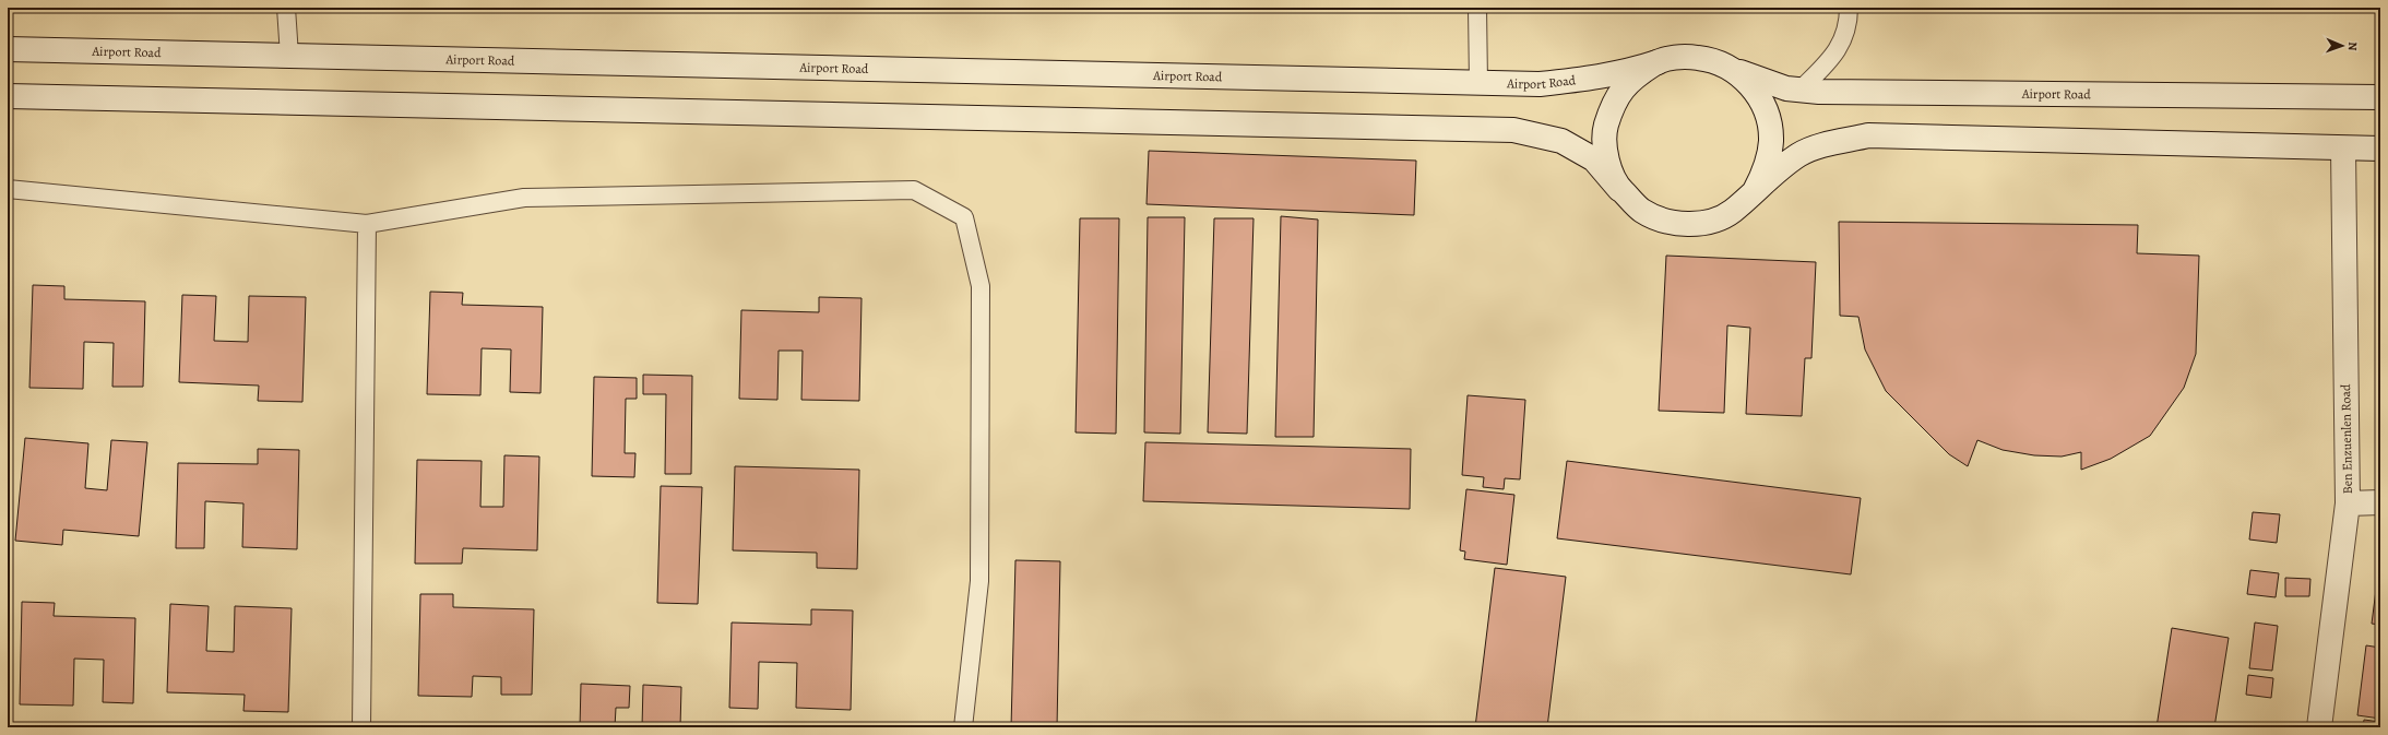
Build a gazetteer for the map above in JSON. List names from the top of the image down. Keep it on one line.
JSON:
{"streets":{"main road":["Airport Road","Ben Enzuenlen Road"]},"north":"right"}
